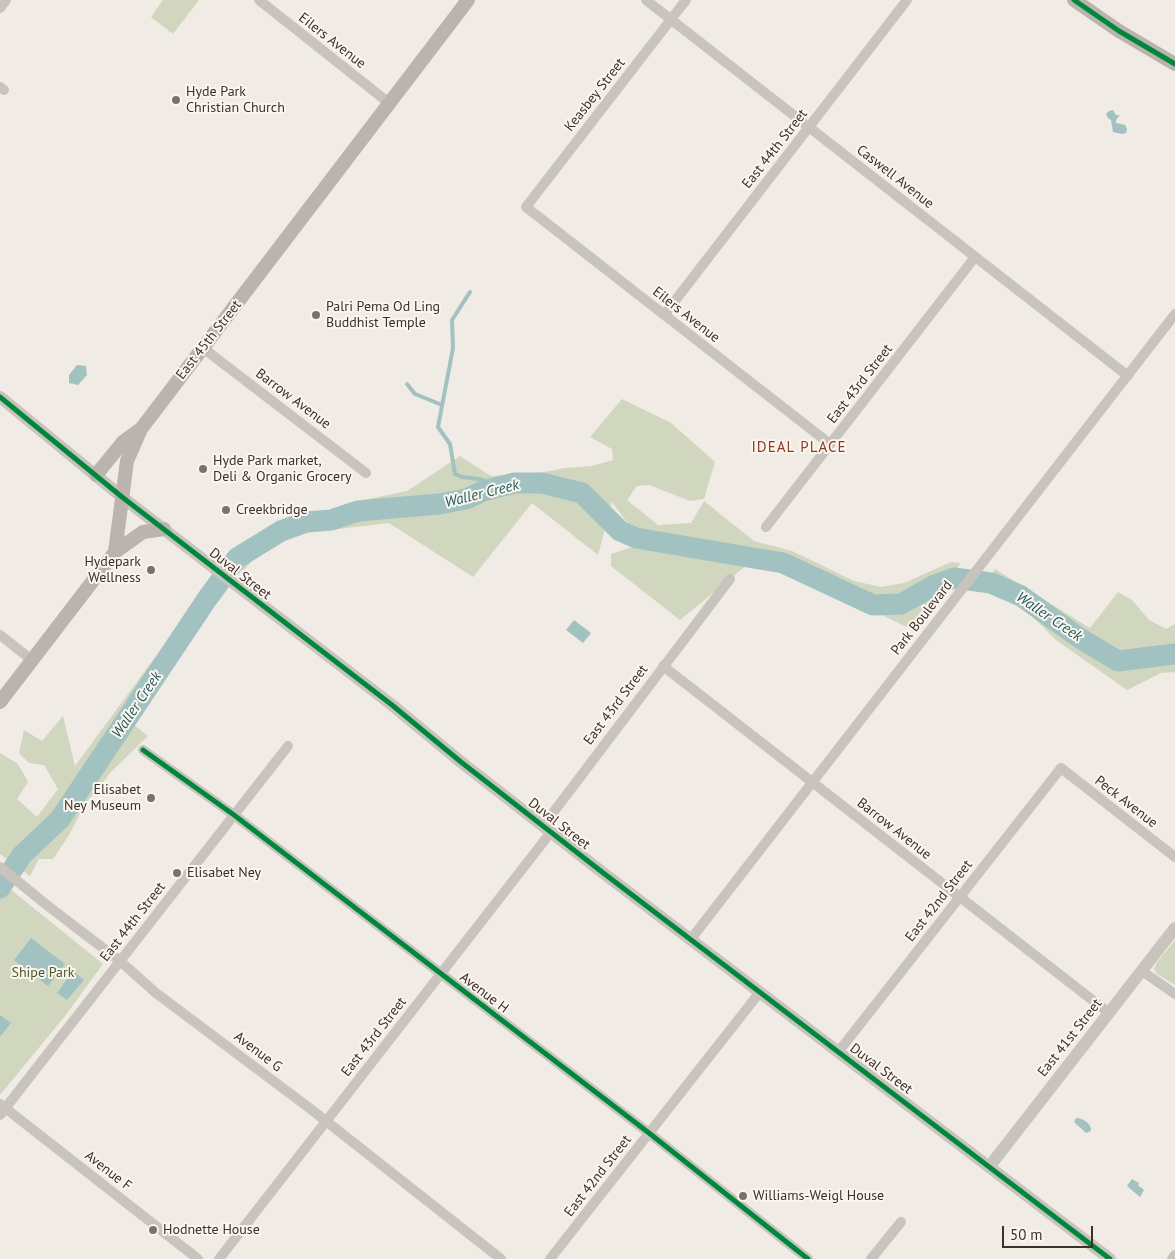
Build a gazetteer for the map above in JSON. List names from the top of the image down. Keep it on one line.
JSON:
{"streets":{"main road":["East 45th Street"],"street":["Eilers Avenue","Keasbey Street","East 44th Street","Caswell Avenue","East 43rd Street","Barrow Avenue","Duval Street","Park Boulevard","Peck Avenue","East 42nd Street","Avenue H","East 41st Street","Avenue G","Avenue F"]},"crossings":[["Eilers Avenue","Keasbey Street"],["Eilers Avenue","East 44th Street"],["Eilers Avenue","East 45th Street"],["Eilers Avenue","East 43rd Street"],["Keasbey Street","Caswell Avenue"],["East 44th Street","Caswell Avenue"],["East 44th Street","Avenue H"],["East 44th Street","Avenue G"],["East 44th Street","Avenue F"],["Caswell Avenue","East 43rd Street"],["Caswell Avenue","Park Boulevard"],["East 45th Street","Barrow Avenue"],["East 45th Street","Duval Street"],["East 43rd Street","Barrow Avenue"],["East 43rd Street","Duval Street"],["East 43rd Street","Avenue H"],["East 43rd Street","Avenue G"],["Barrow Avenue","Park Boulevard"],["Barrow Avenue","East 42nd Street"],["Barrow Avenue","East 41st Street"],["Duval Street","Park Boulevard"],["Duval Street","East 42nd Street"],["Duval Street","East 41st Street"],["Peck Avenue","East 42nd Street"],["East 42nd Street","Avenue H"]],"districts":["IDEAL PLACE"],"water":["Waller Creek"],"parks":["Shipe Park"],"places":["Hyde Park Christian Church","Palri Pema Od Ling Buddhist Temple","Hyde Park market, Deli & Organic Grocery","Creekbridge","Hydepark Wellness","Elisabet Ney Museum","Elisabet Ney","Williams-Weigl House","Hodnette House"],"scale_bar":"50 m"}
